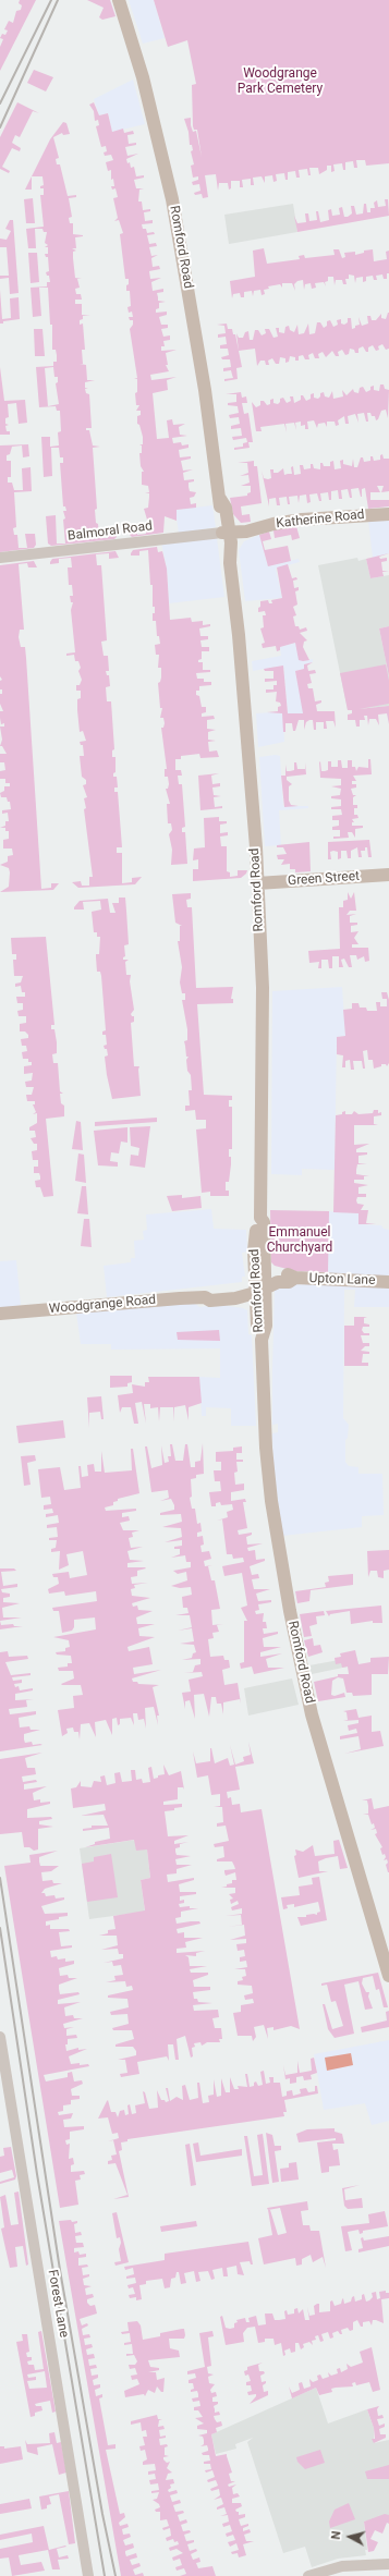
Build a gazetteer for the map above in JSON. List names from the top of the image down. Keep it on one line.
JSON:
{"streets":{"main road":["Romford Road","Katherine Road","Green Street","Upton Lane","Woodgrange Road"],"street":["Balmoral Road","Forest Lane"]},"crossings":[["Romford Road","Katherine Road"],["Romford Road","Balmoral Road"],["Romford Road","Green Street"],["Romford Road","Upton Lane"],["Romford Road","Woodgrange Road"],["Katherine Road","Balmoral Road"],["Upton Lane","Woodgrange Road"]],"parks":["Woodgrange Park Cemetery","Emmanuel Churchyard"],"north":"left"}
